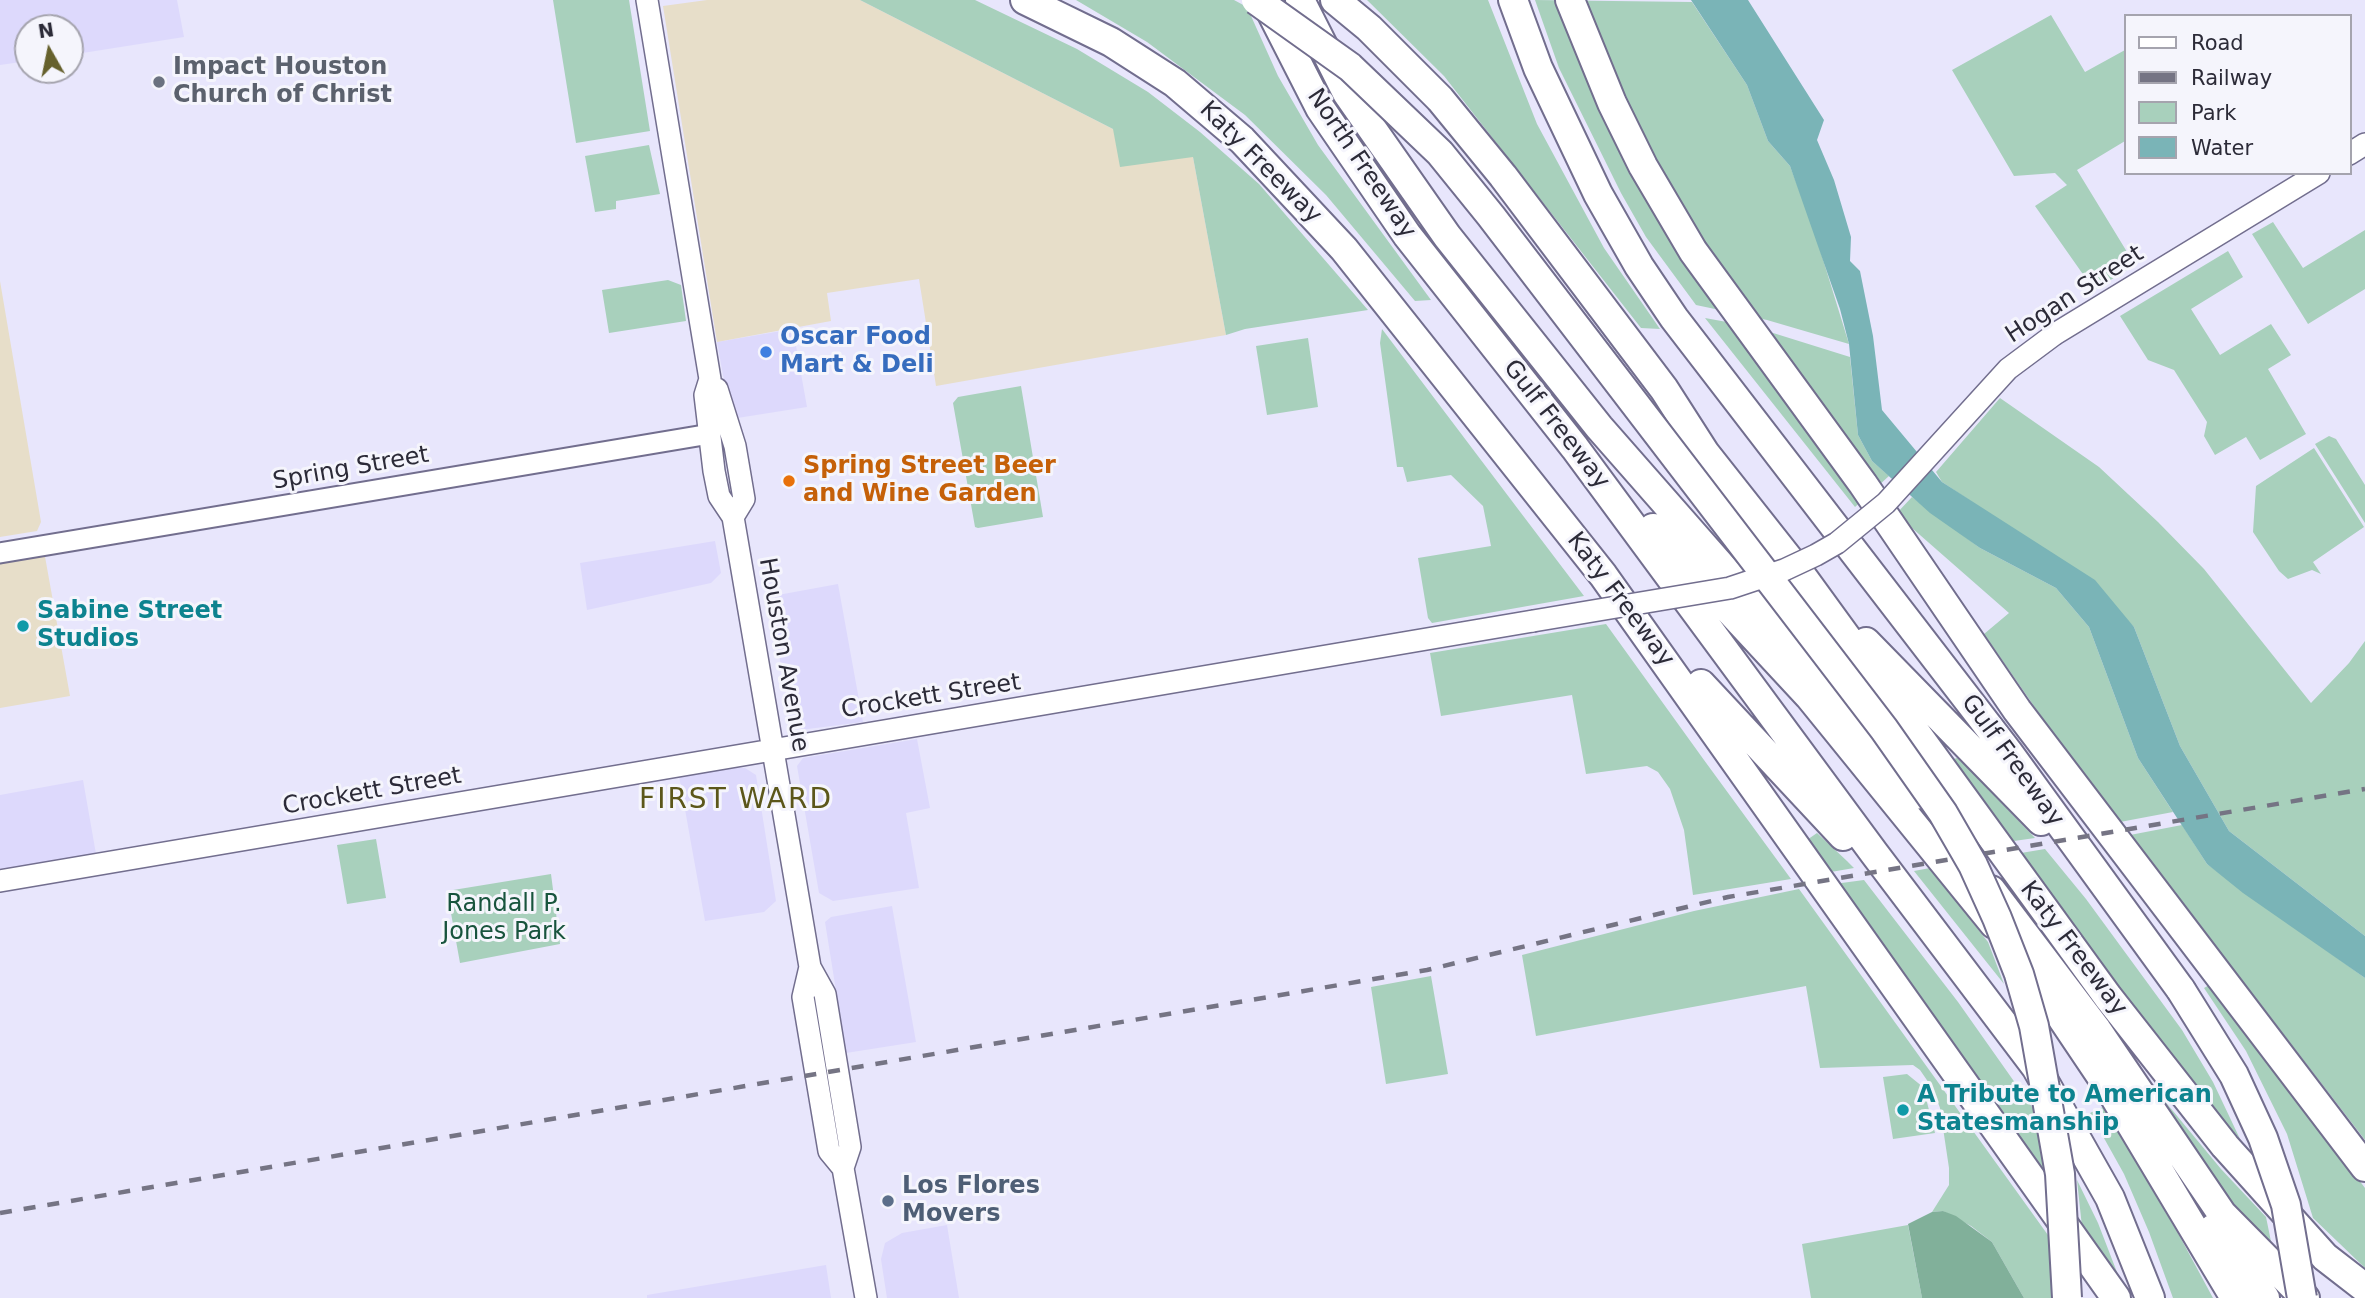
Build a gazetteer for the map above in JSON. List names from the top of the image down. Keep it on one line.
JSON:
{"streets":{"highway":["Katy Freeway","North Freeway","Gulf Freeway"],"main road":["Hogan Street","Houston Avenue","Crockett Street"],"street":["Spring Street"]},"crossings":[["North Freeway","Gulf Freeway"],["Hogan Street","Crockett Street"],["Spring Street","Houston Avenue"],["Houston Avenue","Crockett Street"]],"districts":["FIRST WARD"],"parks":["Randall P. Jones Park"],"places":["Impact Houston Church of Christ","Oscar Food Mart & Deli","Spring Street Beer and Wine Garden","Sabine Street Studios","A Tribute to American Statesmanship","Los Flores Movers"],"legend":["Road","Railway","Park","Water"],"north":"top"}
